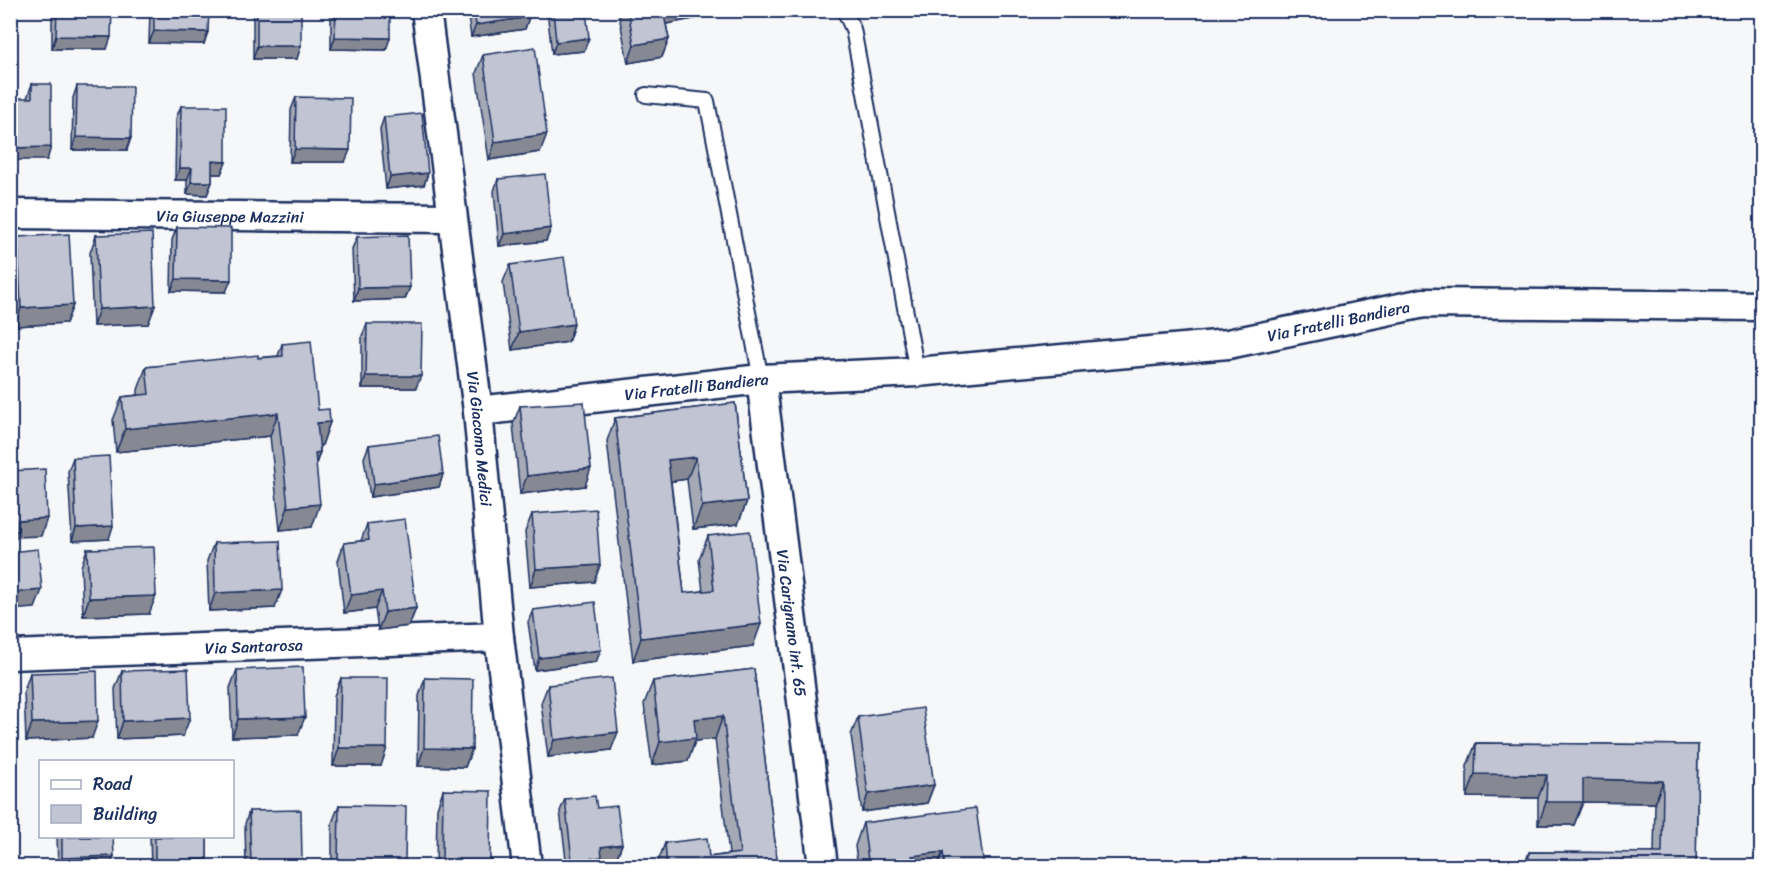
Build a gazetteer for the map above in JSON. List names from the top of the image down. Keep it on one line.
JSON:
{"streets":{"street":["Via Giuseppe Mazzini","Via Fratelli Bandiera","Via Giacomo Medici","Via Carignano int. 65","Via Santarosa"]},"crossings":[["Via Giuseppe Mazzini","Via Giacomo Medici"],["Via Fratelli Bandiera","Via Giacomo Medici"],["Via Fratelli Bandiera","Via Carignano int. 65"],["Via Giacomo Medici","Via Santarosa"]],"legend":["Road","Building"]}
